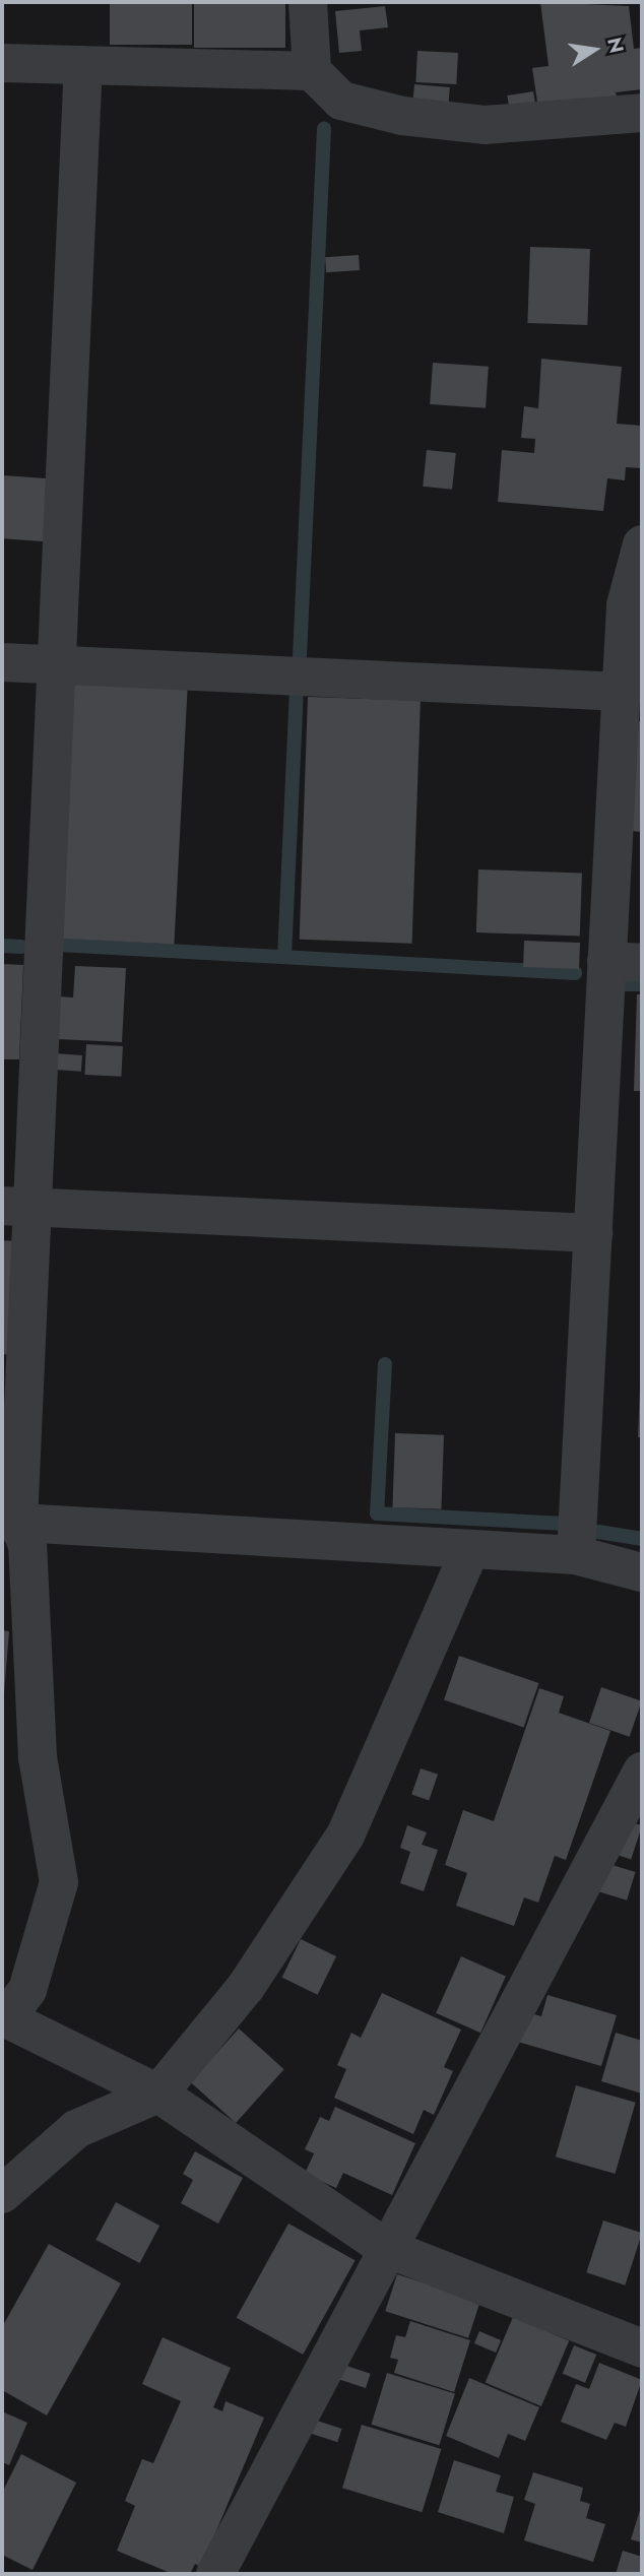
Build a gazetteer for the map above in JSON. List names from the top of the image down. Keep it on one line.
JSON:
{"north":"right"}
